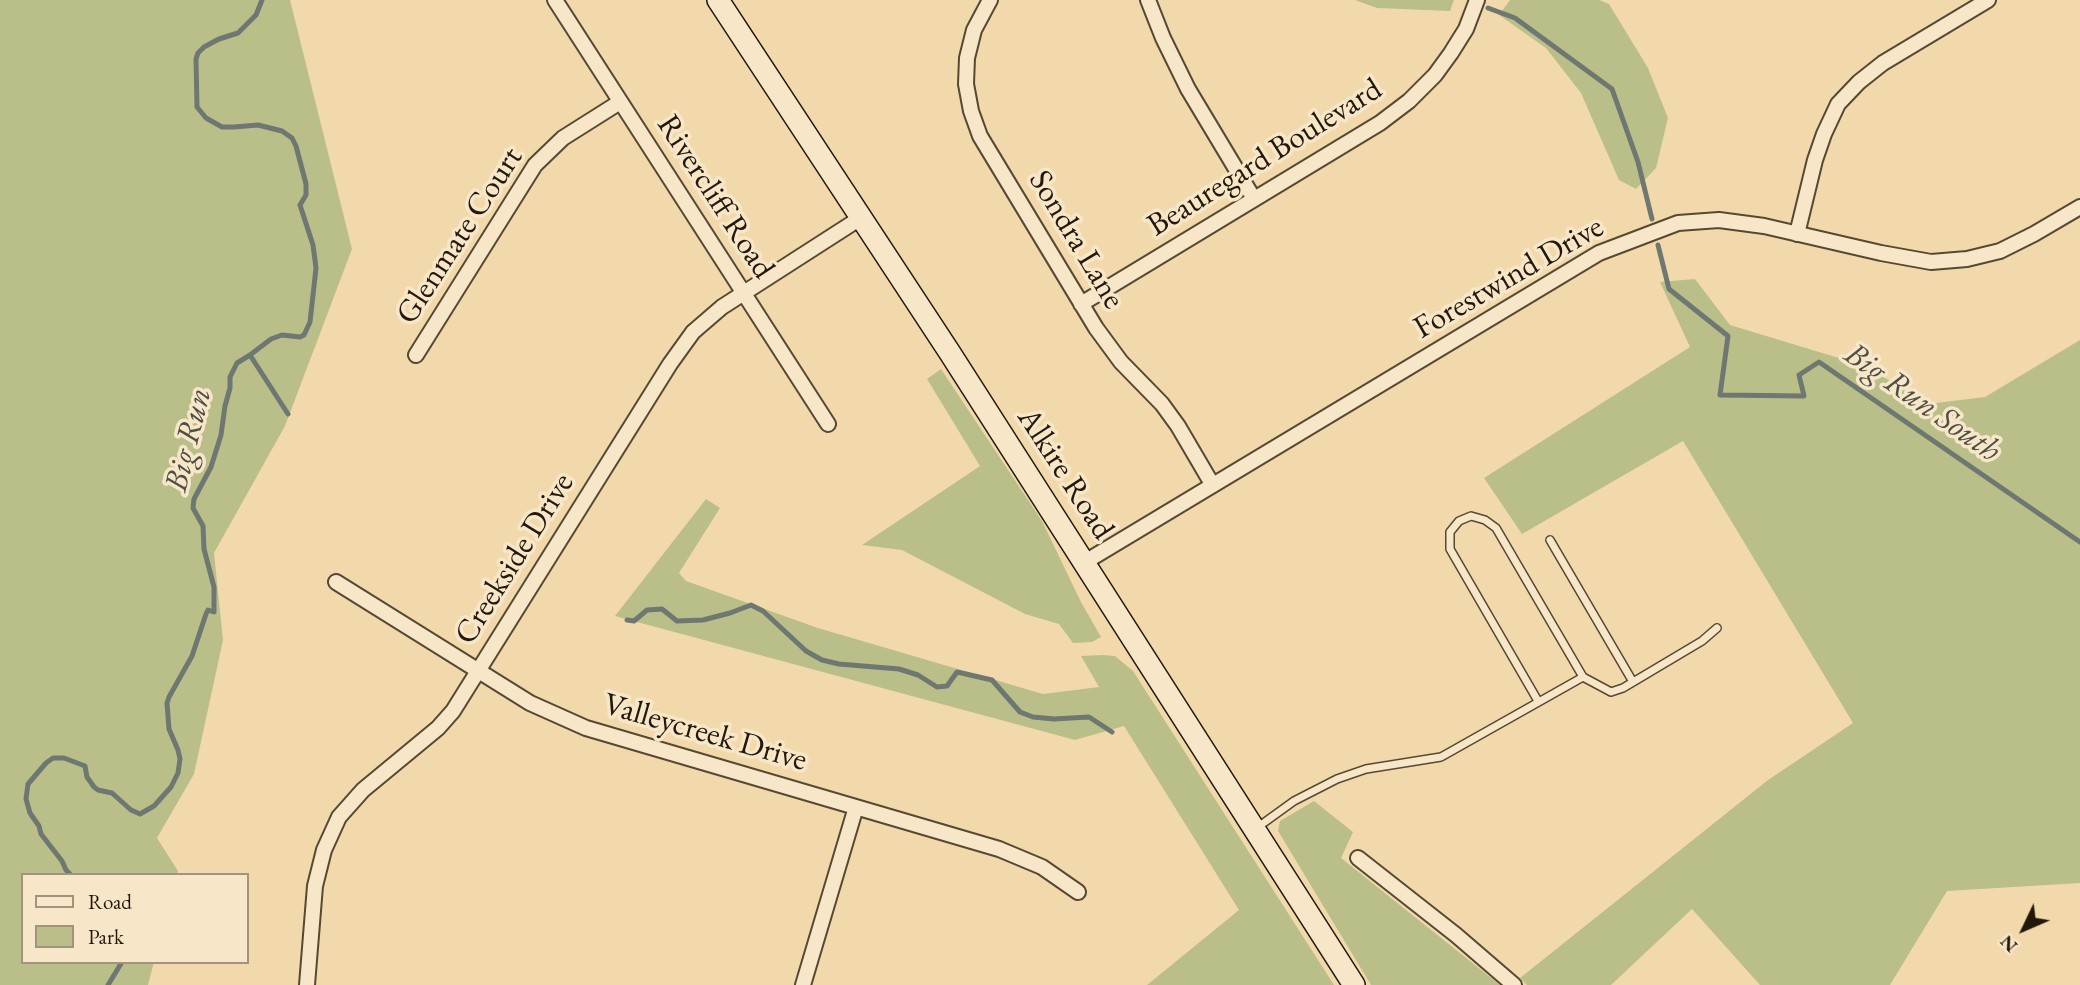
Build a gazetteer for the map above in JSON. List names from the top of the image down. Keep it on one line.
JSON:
{"streets":{"main road":["Alkire Road"],"street":["Beauregard Boulevard","Rivercliff Road","Glenmate Court","Sondra Lane","Forestwind Drive","Creekside Drive","Valleycreek Drive"]},"crossings":[["Beauregard Boulevard","Sondra Lane"],["Rivercliff Road","Glenmate Court"],["Rivercliff Road","Creekside Drive"],["Sondra Lane","Forestwind Drive"],["Forestwind Drive","Alkire Road"],["Alkire Road","Creekside Drive"],["Creekside Drive","Valleycreek Drive"]],"water":["Big Run South","Big Run"],"legend":["Road","Park"],"north":"bottom left"}
